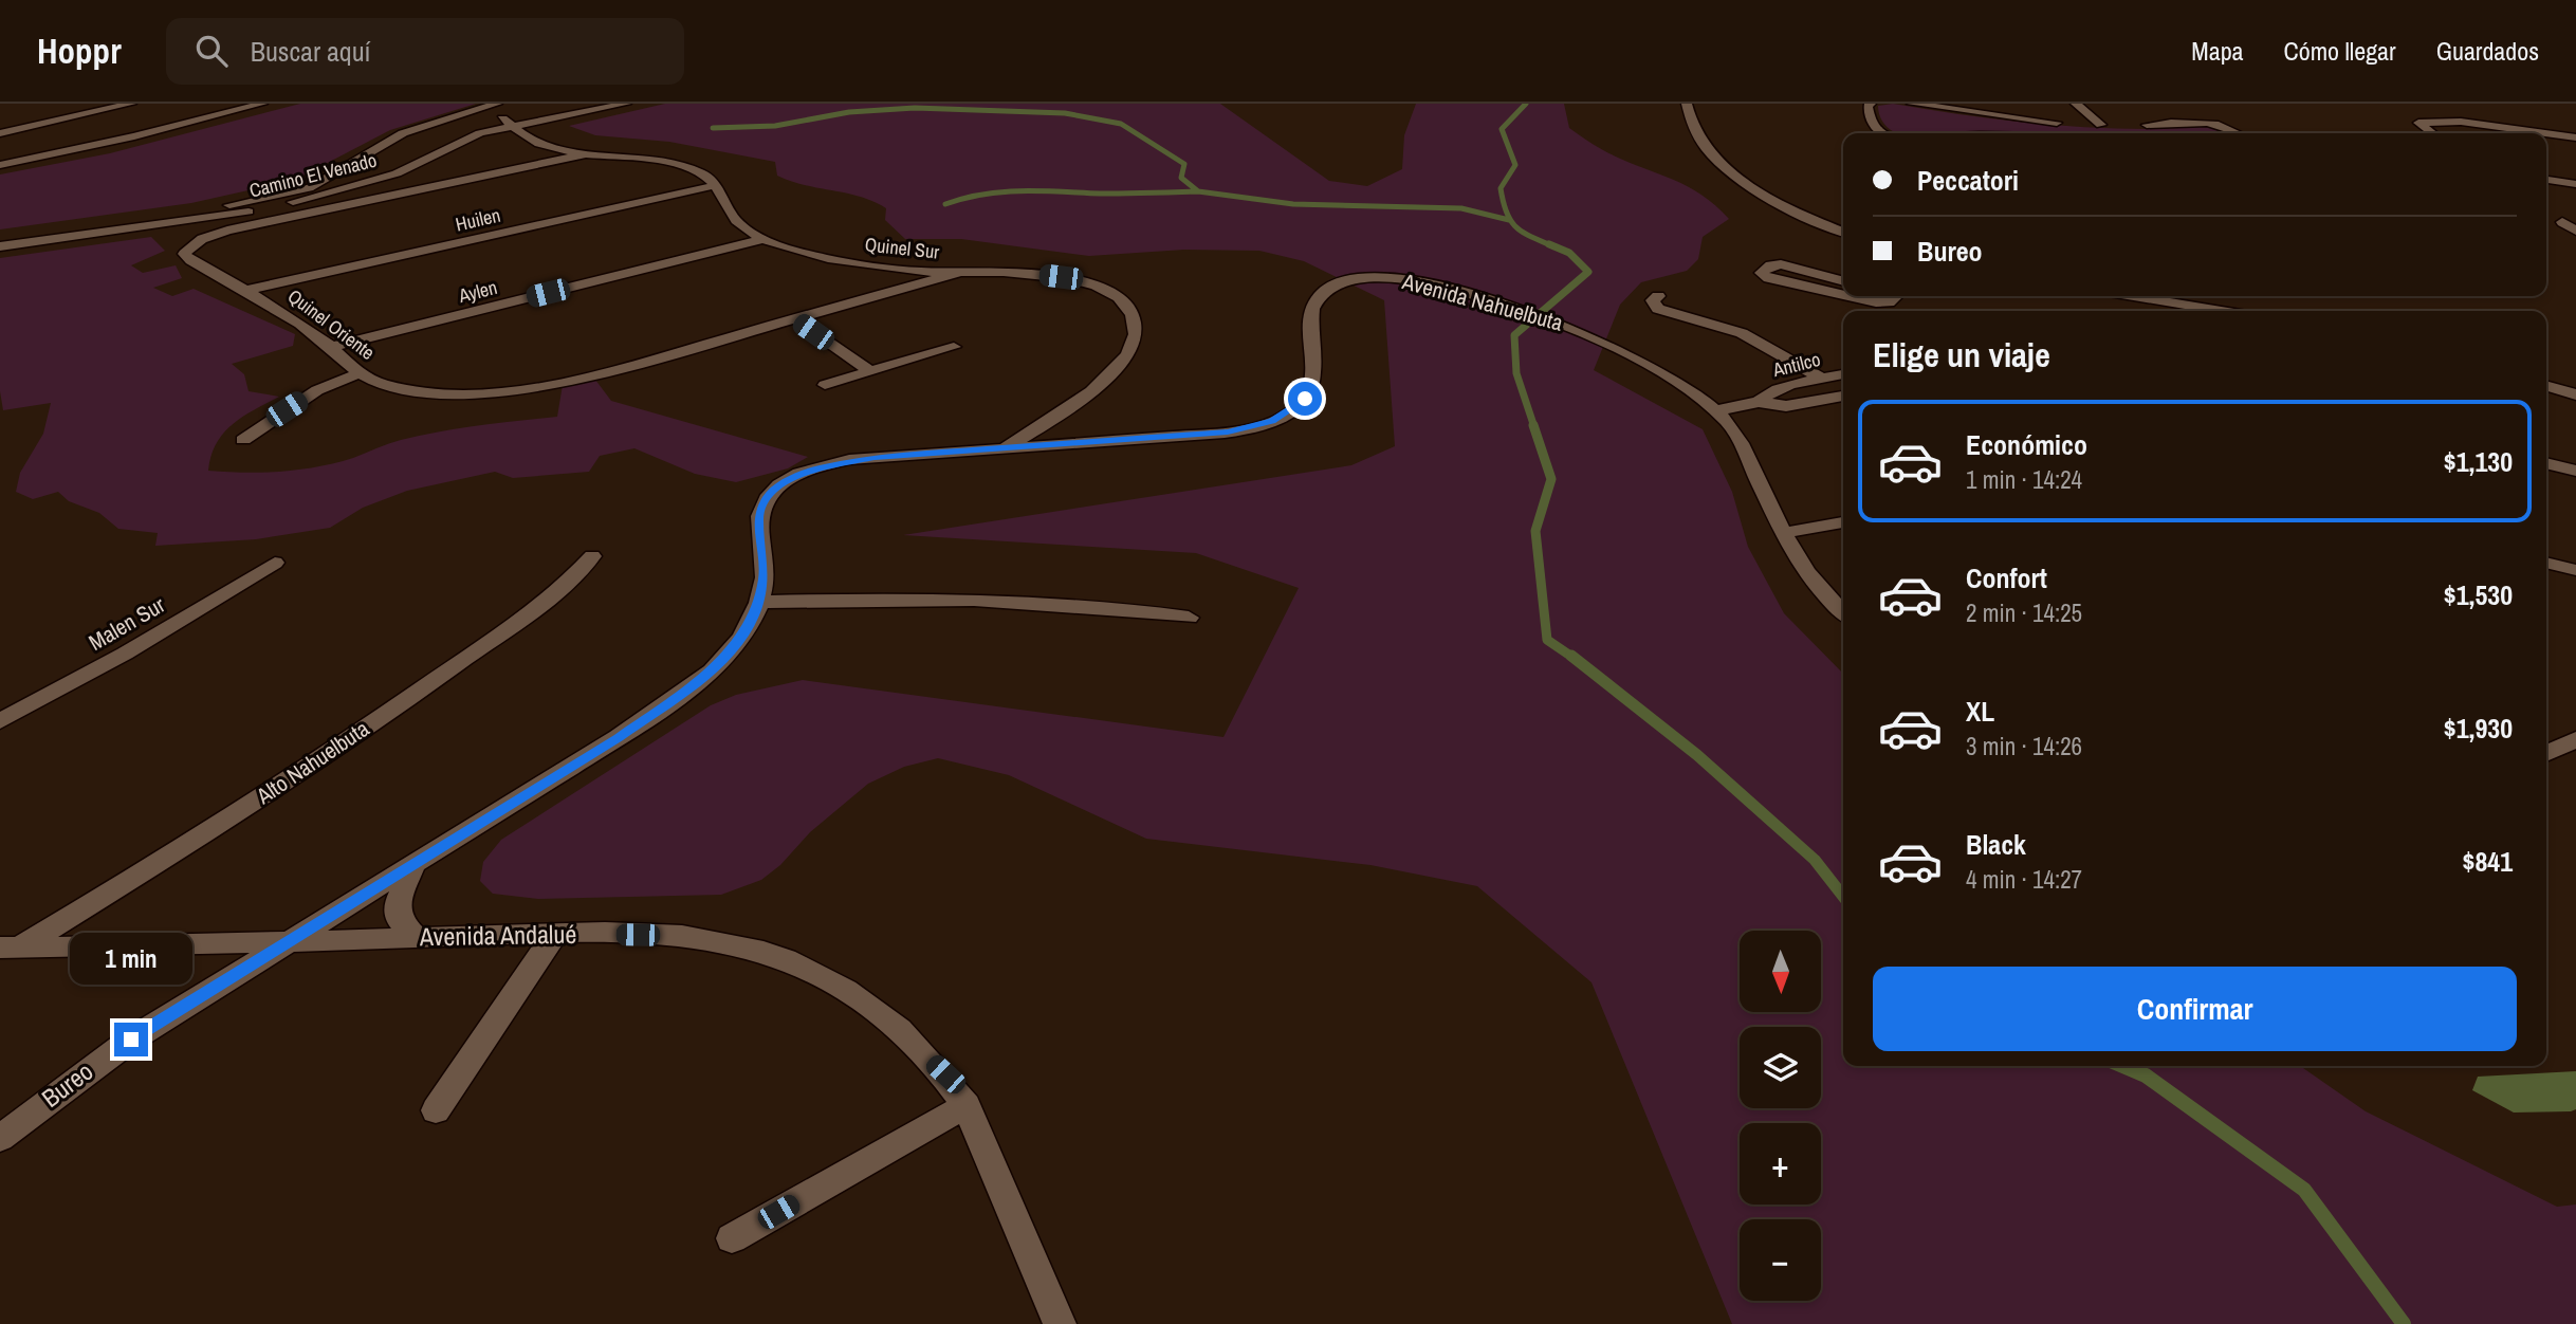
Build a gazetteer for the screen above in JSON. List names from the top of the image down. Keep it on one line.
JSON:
{"streets":{"street":["Camino El Venado","Huilen","Quinel Sur","Aylen","Avenida Nahuelbuta","Quinel Oriente","Antilco","Malen Sur","Alto Nahuelbuta","Avenida Andalué","Bureo"]},"crossings":[["Huilen","Quinel Sur"],["Huilen","Quinel Oriente"],["Quinel Sur","Aylen"],["Quinel Sur","Avenida Nahuelbuta"],["Quinel Sur","Quinel Oriente"],["Aylen","Quinel Oriente"],["Avenida Nahuelbuta","Antilco"],["Avenida Nahuelbuta","Avenida Andalué"],["Avenida Nahuelbuta","Bureo"],["Alto Nahuelbuta","Avenida Andalué"],["Avenida Andalué","Bureo"]],"north":"bottom","page":{"header":"Hoppr","search":"Buscar aquí","nav":["Mapa","Cómo llegar","Guardados"],"banner":["Peccatori","Bureo"],"heading":"Elige un viaje","list":[{"name":"Económico","note":"1 min · 14:24","value":"$1,130"},{"name":"Confort","note":"2 min · 14:25","value":"$1,530"},{"name":"XL","note":"3 min · 14:26","value":"$1,930"},{"name":"Black","note":"4 min · 14:27","value":"$841"}],"map_buttons":["+","−"],"bubble":"1 min","buttons":"Confirmar"}}
